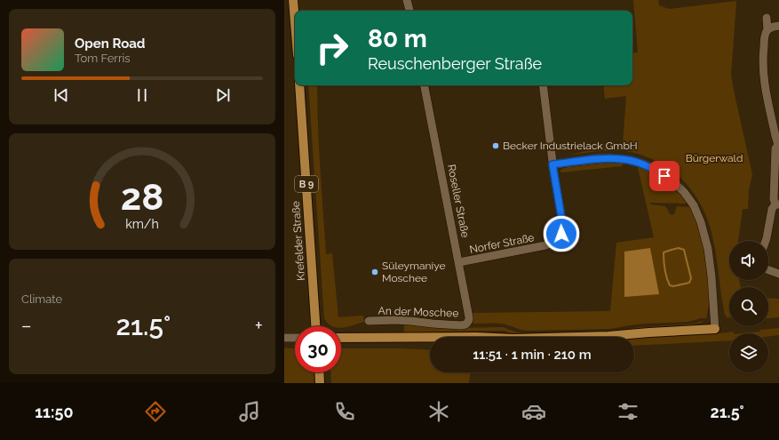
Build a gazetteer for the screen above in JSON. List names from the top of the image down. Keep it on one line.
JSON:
{"streets":{"main road":["B 9","Krefelder Straße"],"street":["Roseller Straße","Norfer Straße","An der Moschee"]},"crossings":[["Roseller Straße","Norfer Straße"],["Roseller Straße","An der Moschee"]],"parks":["Bürgerwald"],"places":["Becker Industrielack GmbH","Süleymaniye Moschee"],"page":{"turn":["80 m","Reuschenberger Straße"],"song":["Open Road","Tom Ferris"],"tile":"Climate","heat":["−","21.5°","+"],"limit":"30","trip":"11:51 · 1 min · 210 m","tabs":["11:50","21.5°"],"gauge":["28","km/h"]}}
